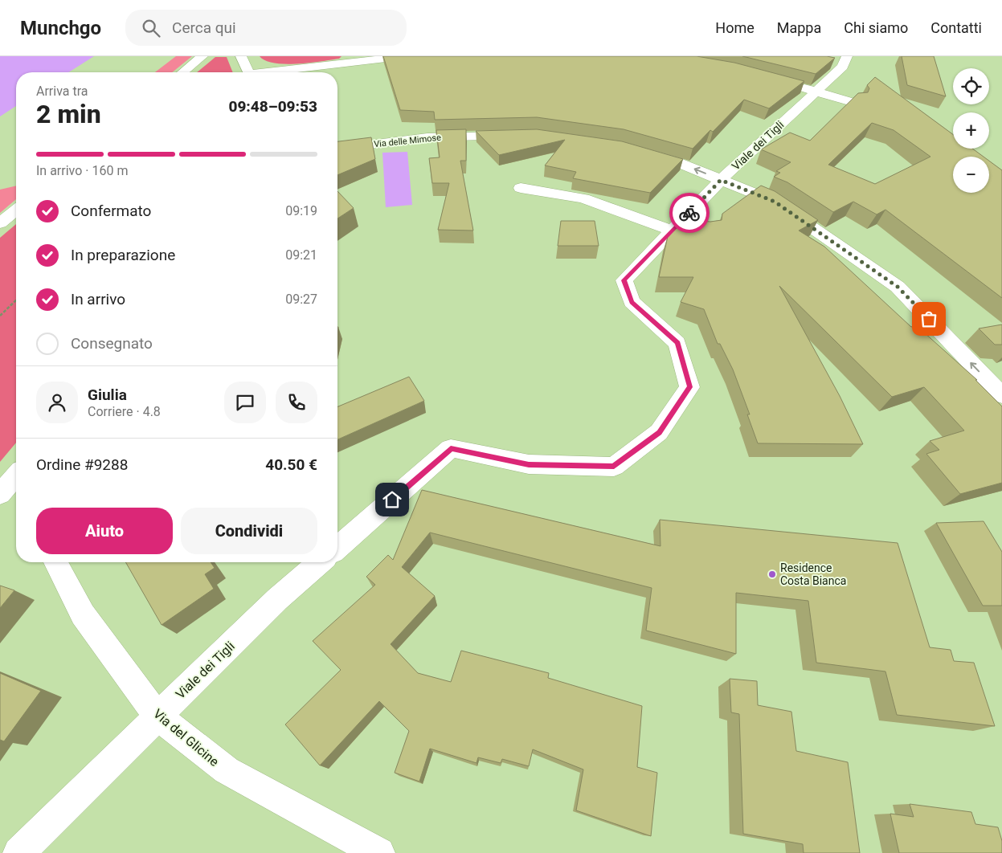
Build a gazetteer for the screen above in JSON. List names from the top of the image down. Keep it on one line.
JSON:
{"streets":{"street":["Via delle Mimose","Viale dei Tigli","Via del Glicine"]},"crossings":[["Viale dei Tigli","Via del Glicine"]],"places":["Residence Costa Bianca"],"page":{"header":"Munchgo","search":"Cerca qui","nav":["Home","Mappa","Chi siamo","Contatti"],"map_buttons":["+","−"],"heading":["2 min","Arriva tra","09:48–09:53"],"panel":["Giulia","Corriere · 4.8","Ordine #9288","40.50 €"],"bar":"In arrivo · 160 m","list":[["Confermato","09:19"],["In preparazione","09:21"],["In arrivo","09:27"],"Consegnato"],"buttons":["Aiuto","Condividi"]}}
